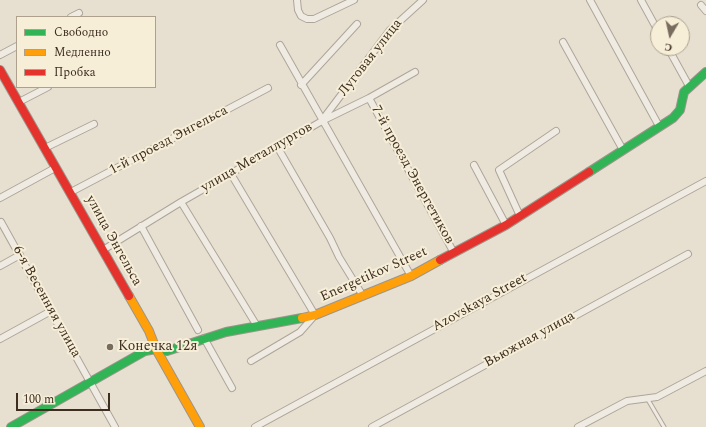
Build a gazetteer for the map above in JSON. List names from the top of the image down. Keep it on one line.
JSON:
{"streets":{"street":["Луговая улица","1-й проезд Энгельса","улица Металлургов","7-й проезд Энергетиков","улица Энгельса","Energetikov Street","6-я Весенняя улица","Azovskaya Street","Вьюжная улица"]},"crossings":[["Луговая улица","улица Металлургов"],["1-й проезд Энгельса","улица Энгельса"],["улица Металлургов","7-й проезд Энергетиков"],["улица Металлургов","улица Энгельса"],["7-й проезд Энергетиков","Energetikov Street"],["улица Энгельса","Energetikov Street"],["Energetikov Street","6-я Весенняя улица"]],"places":["Конечка 12я"],"legend":["Свободно","Медленно","Пробка"],"scale_bar":"100 m","north":"bottom"}
